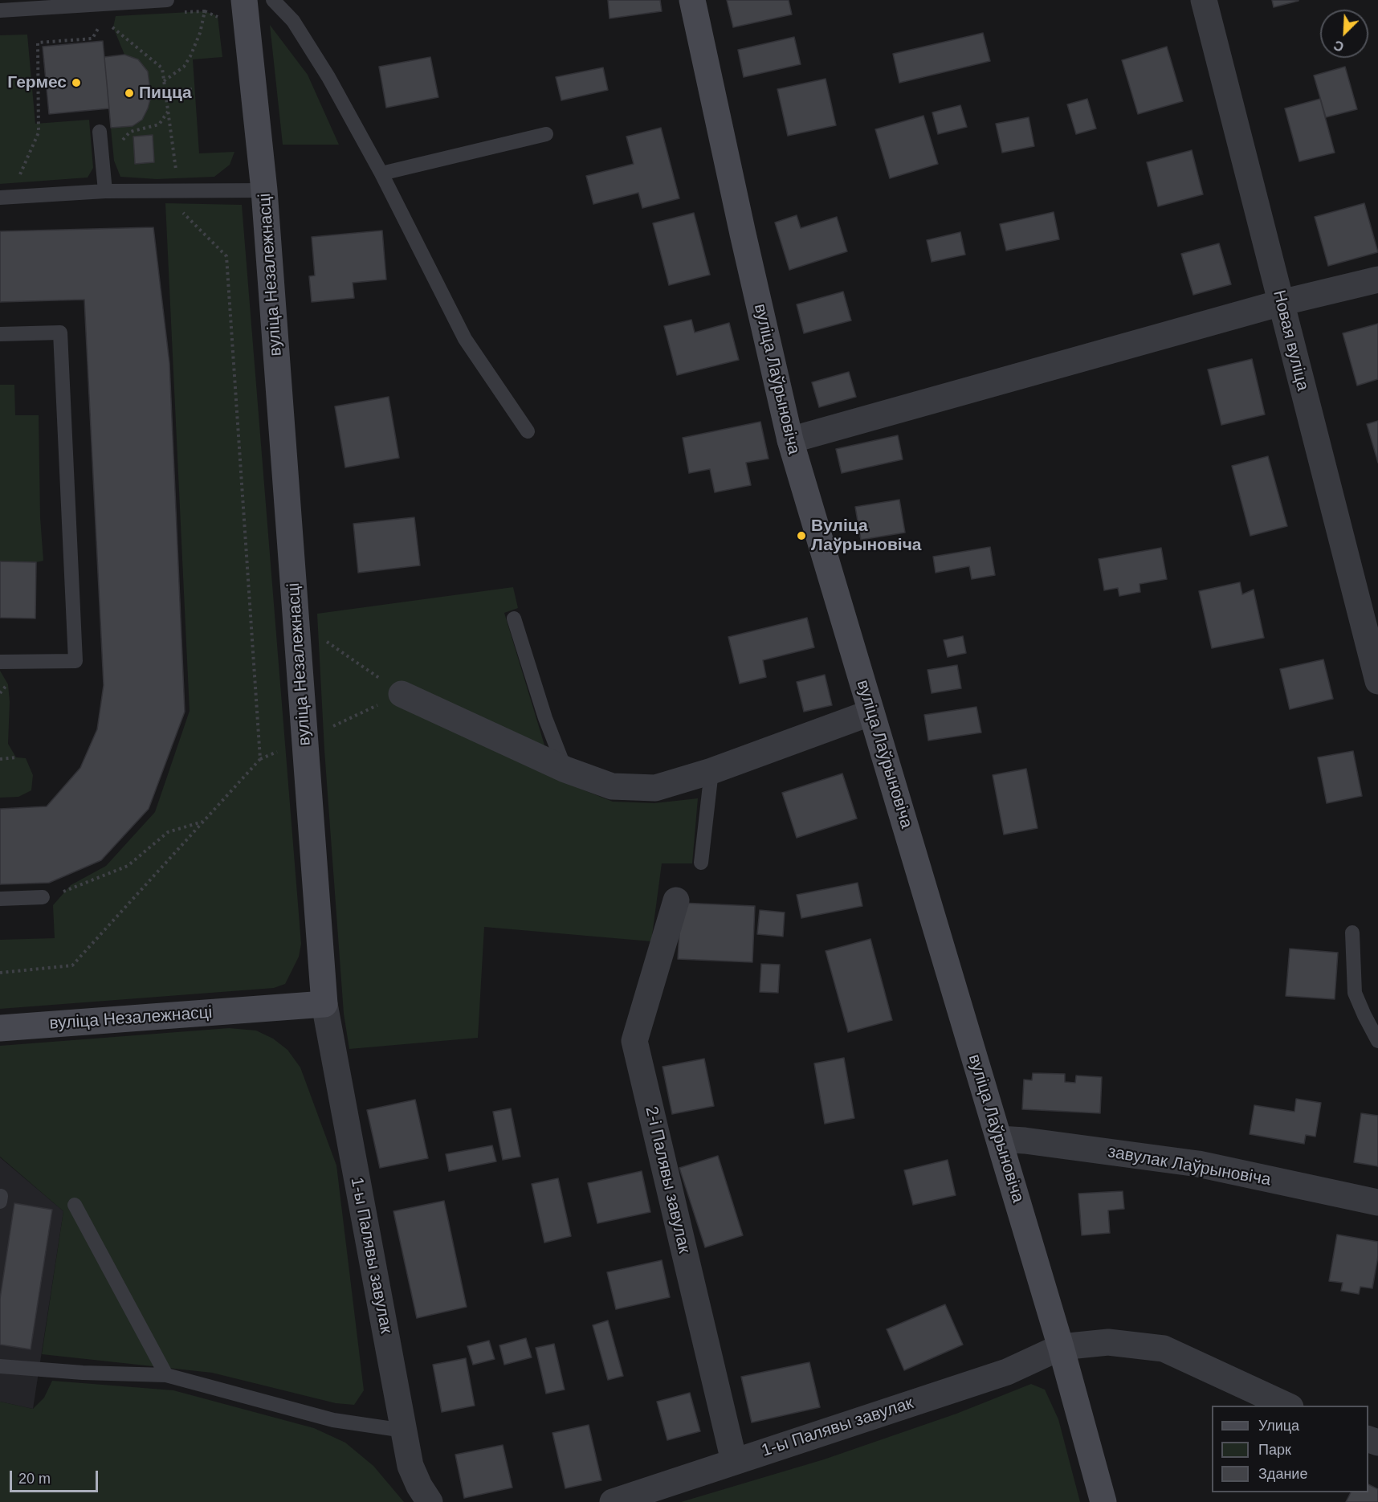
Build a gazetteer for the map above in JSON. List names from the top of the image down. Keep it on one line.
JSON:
{"streets":{"main road":["вуліца Незалежнасці","вуліца Лаўрыновіча"],"street":["Новая вуліца","завулак Лаўрыновіча","2-і Палявы завулак","1-ы Палявы завулак"]},"crossings":[["вуліца Незалежнасці","1-ы Палявы завулак"],["вуліца Лаўрыновіча","завулак Лаўрыновіча"],["вуліца Лаўрыновіча","1-ы Палявы завулак"],["2-і Палявы завулак","1-ы Палявы завулак"]],"places":["Гермес","Пицца","Вуліца Лаўрыновіча"],"legend":["Улица","Парк","Здание"],"scale_bar":"20 m","north":"bottom left"}
